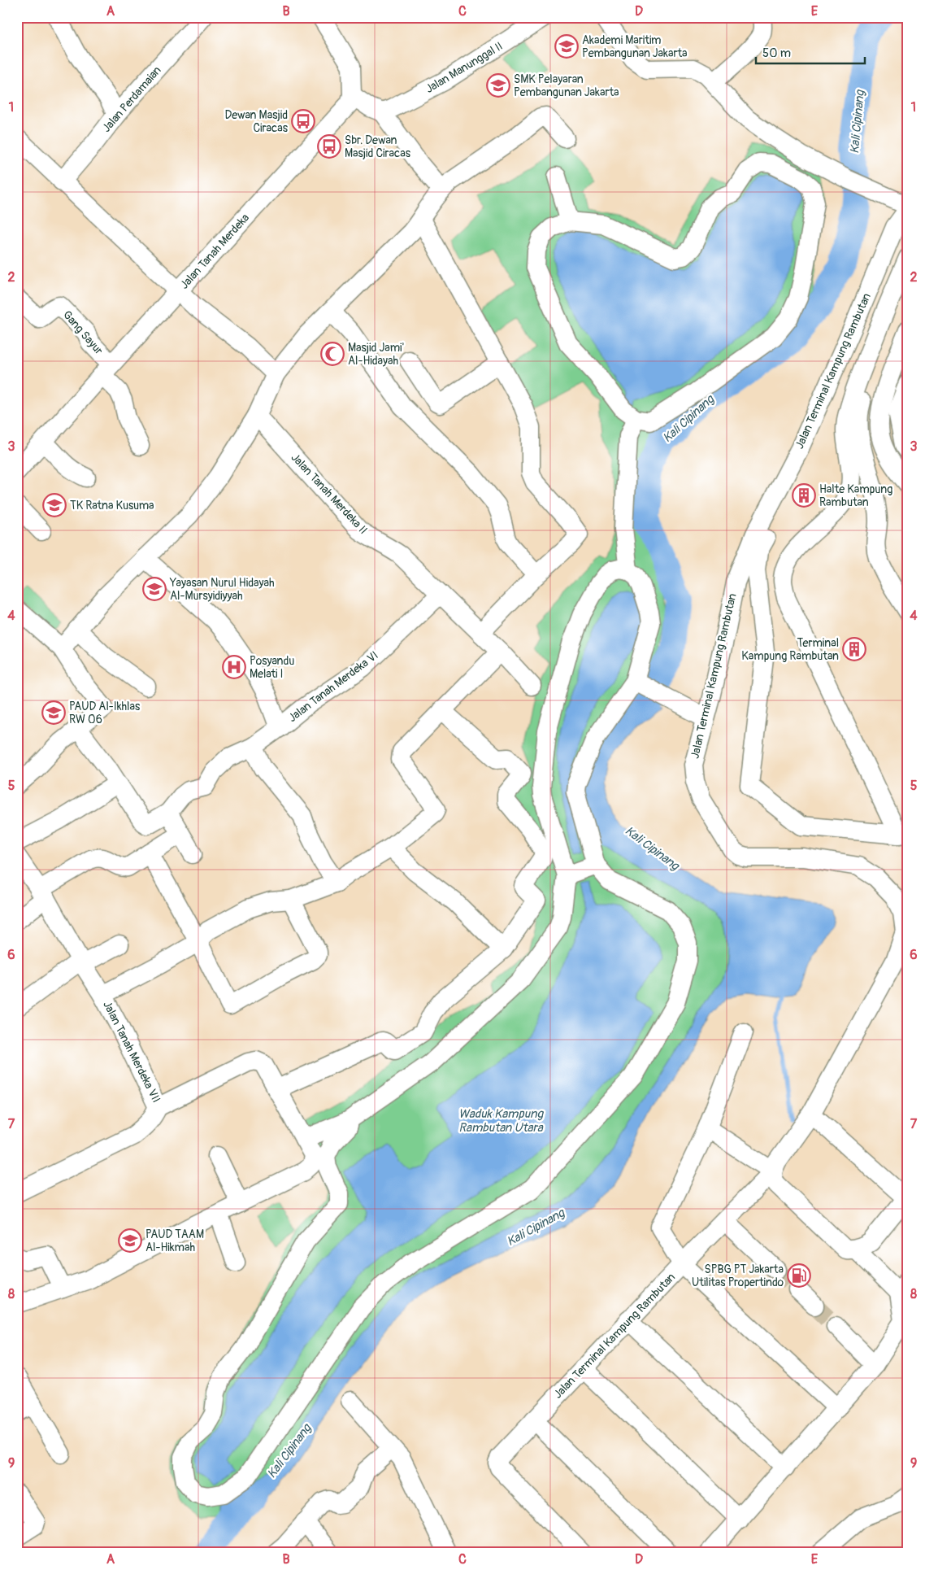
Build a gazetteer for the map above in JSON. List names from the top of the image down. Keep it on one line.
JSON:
{"streets":{"street":["Jalan Manunggal II","Jalan Perdamaian","Jalan Tanah Merdeka","Gang Sayur","Jalan Terminal Kampung Rambutan","Jalan Tanah Merdeka II","Jalan Tanah Merdeka VI","Jalan Tanah Merdeka VII"]},"crossings":[["Jalan Tanah Merdeka","Gang Sayur"],["Jalan Tanah Merdeka II","Jalan Tanah Merdeka VI"]],"water":["Kali Cipinang","Waduk Kampung Rambutan Utara"],"places":{"school or university":["Akademi Maritim Pembangunan Jakarta","SMK Pelayaran Pembangunan Jakarta","TK Ratna Kusuma","Yayasan Nurul Hidayah Al-Mursyidiyyah","PAUD Al-Ikhlas RW 06","PAUD TAAM Al-Hikmah"],"bus stop":["Dewan Masjid Ciracas","Sbr. Dewan Masjid Ciracas"],"mosque":["Masjid Jami' Al-Hidayah"],"building":["Halte Kampung Rambutan","Terminal Kampung Rambutan"],"hospital":["Posyandu Melati I"],"fuel station":["SPBG PT Jakarta Utilitas Propertindo"]},"scale_bar":"50 m","grid":{"columns":["A","B","C","D","E"],"rows":["1","2","3","4","5","6","7","8","9"]}}
